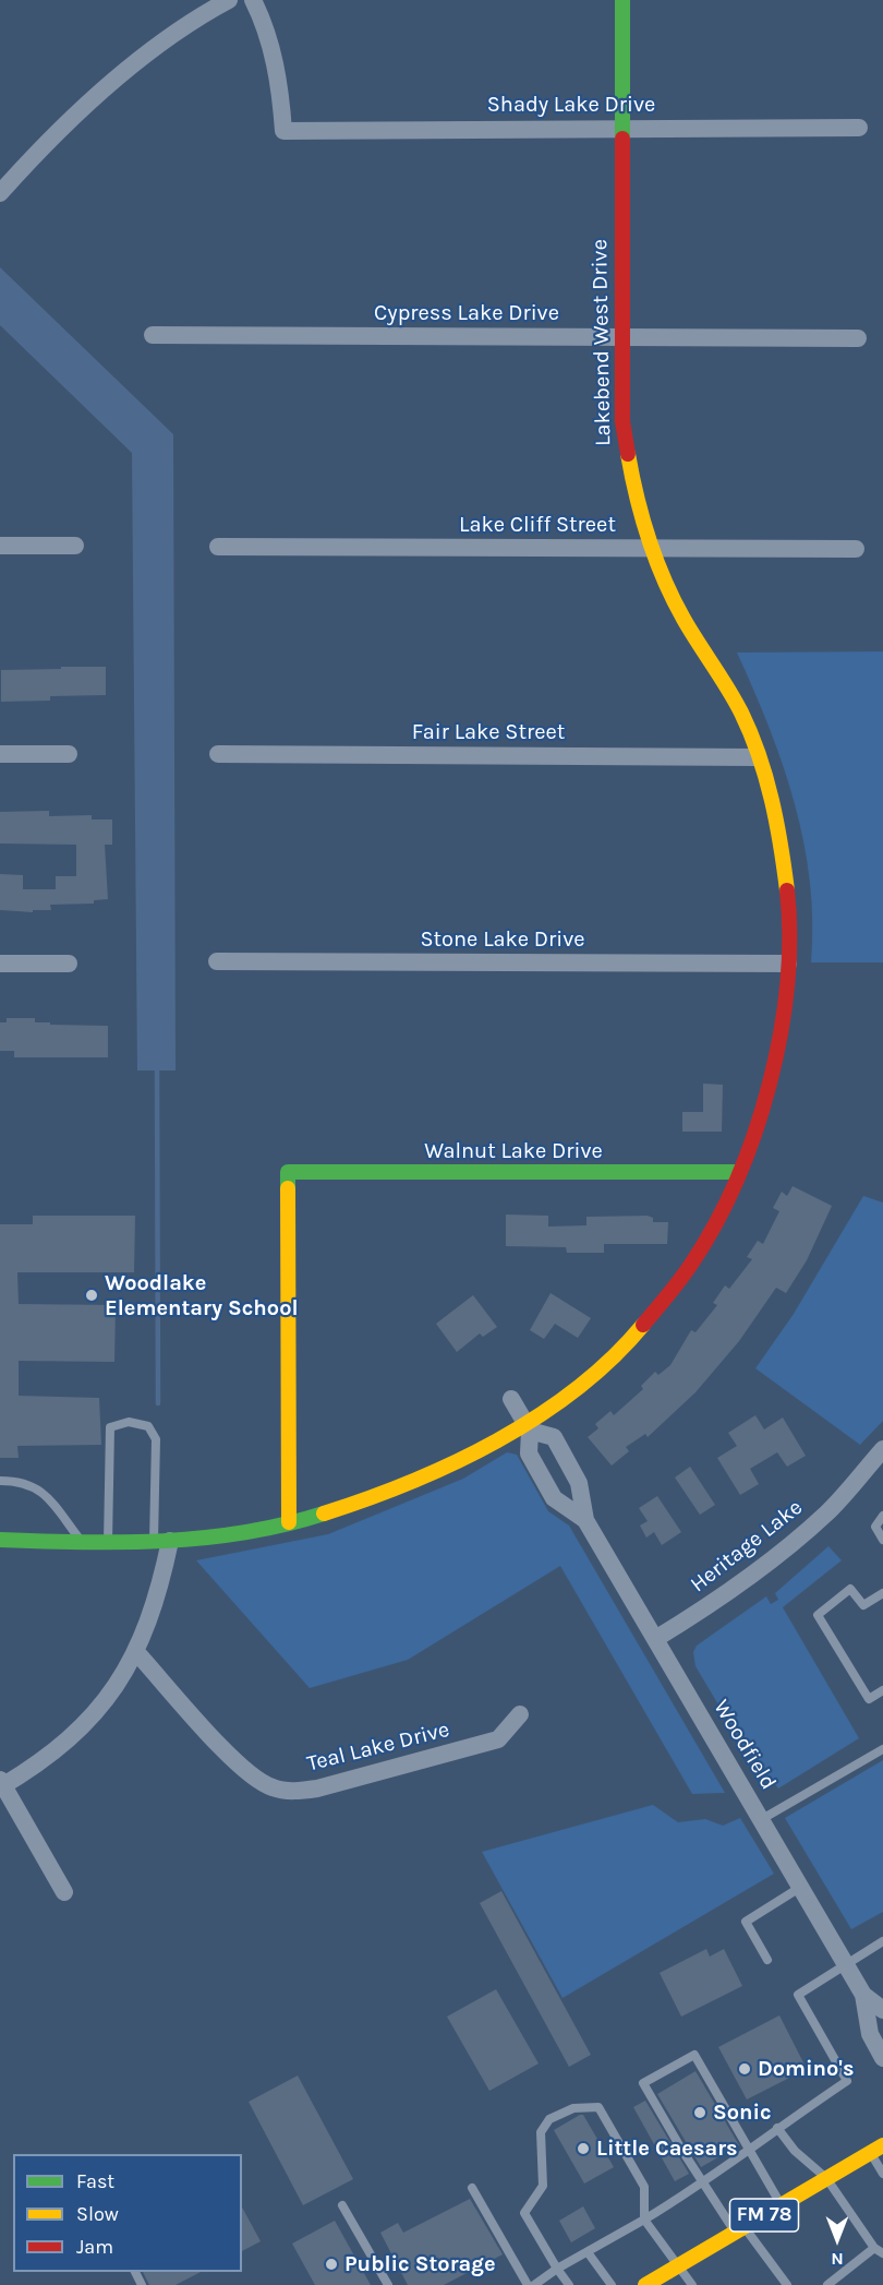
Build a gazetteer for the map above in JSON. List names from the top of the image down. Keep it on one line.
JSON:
{"streets":{"street":["Shady Lake Drive","Cypress Lake Drive","Lakebend West Drive","Lake Cliff Street","Fair Lake Street","Stone Lake Drive","Walnut Lake Drive","Heritage Lake","Woodfield","Teal Lake Drive","FM 78"]},"crossings":[["Shady Lake Drive","Lakebend West Drive"],["Cypress Lake Drive","Lakebend West Drive"],["Lakebend West Drive","Lake Cliff Street"],["Lakebend West Drive","Fair Lake Street"],["Lakebend West Drive","Stone Lake Drive"],["Lakebend West Drive","Walnut Lake Drive"],["Lakebend West Drive","Woodfield"],["Heritage Lake","Woodfield"]],"places":["Woodlake Elementary School","Domino's","Sonic","Little Caesars","Public Storage"],"legend":["Fast","Slow","Jam"],"north":"bottom"}
